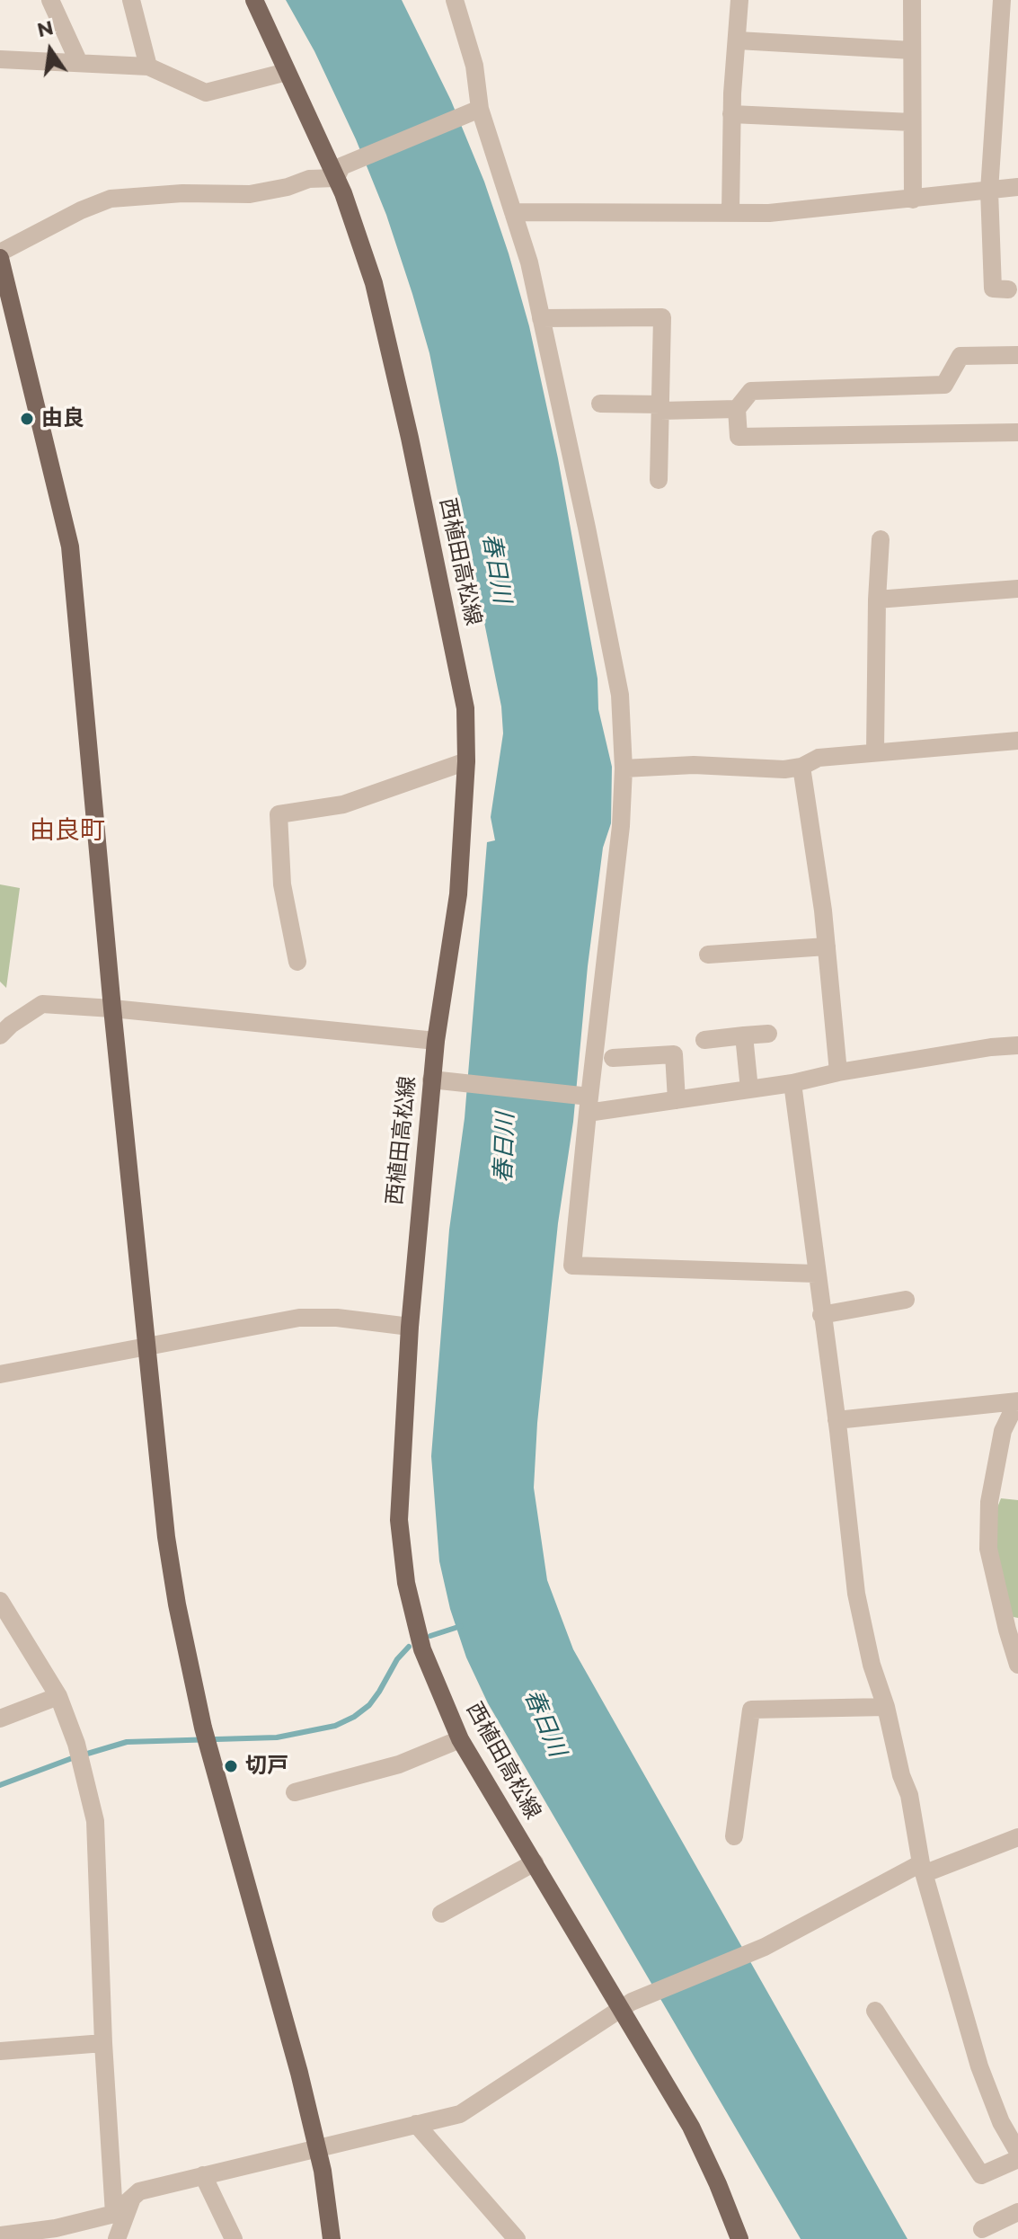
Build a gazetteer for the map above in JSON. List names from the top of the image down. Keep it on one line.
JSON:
{"streets":{"main road":["西植田高松線"]},"districts":["由良町"],"water":["春日川"],"places":["由良","切戸"],"north":"top"}
